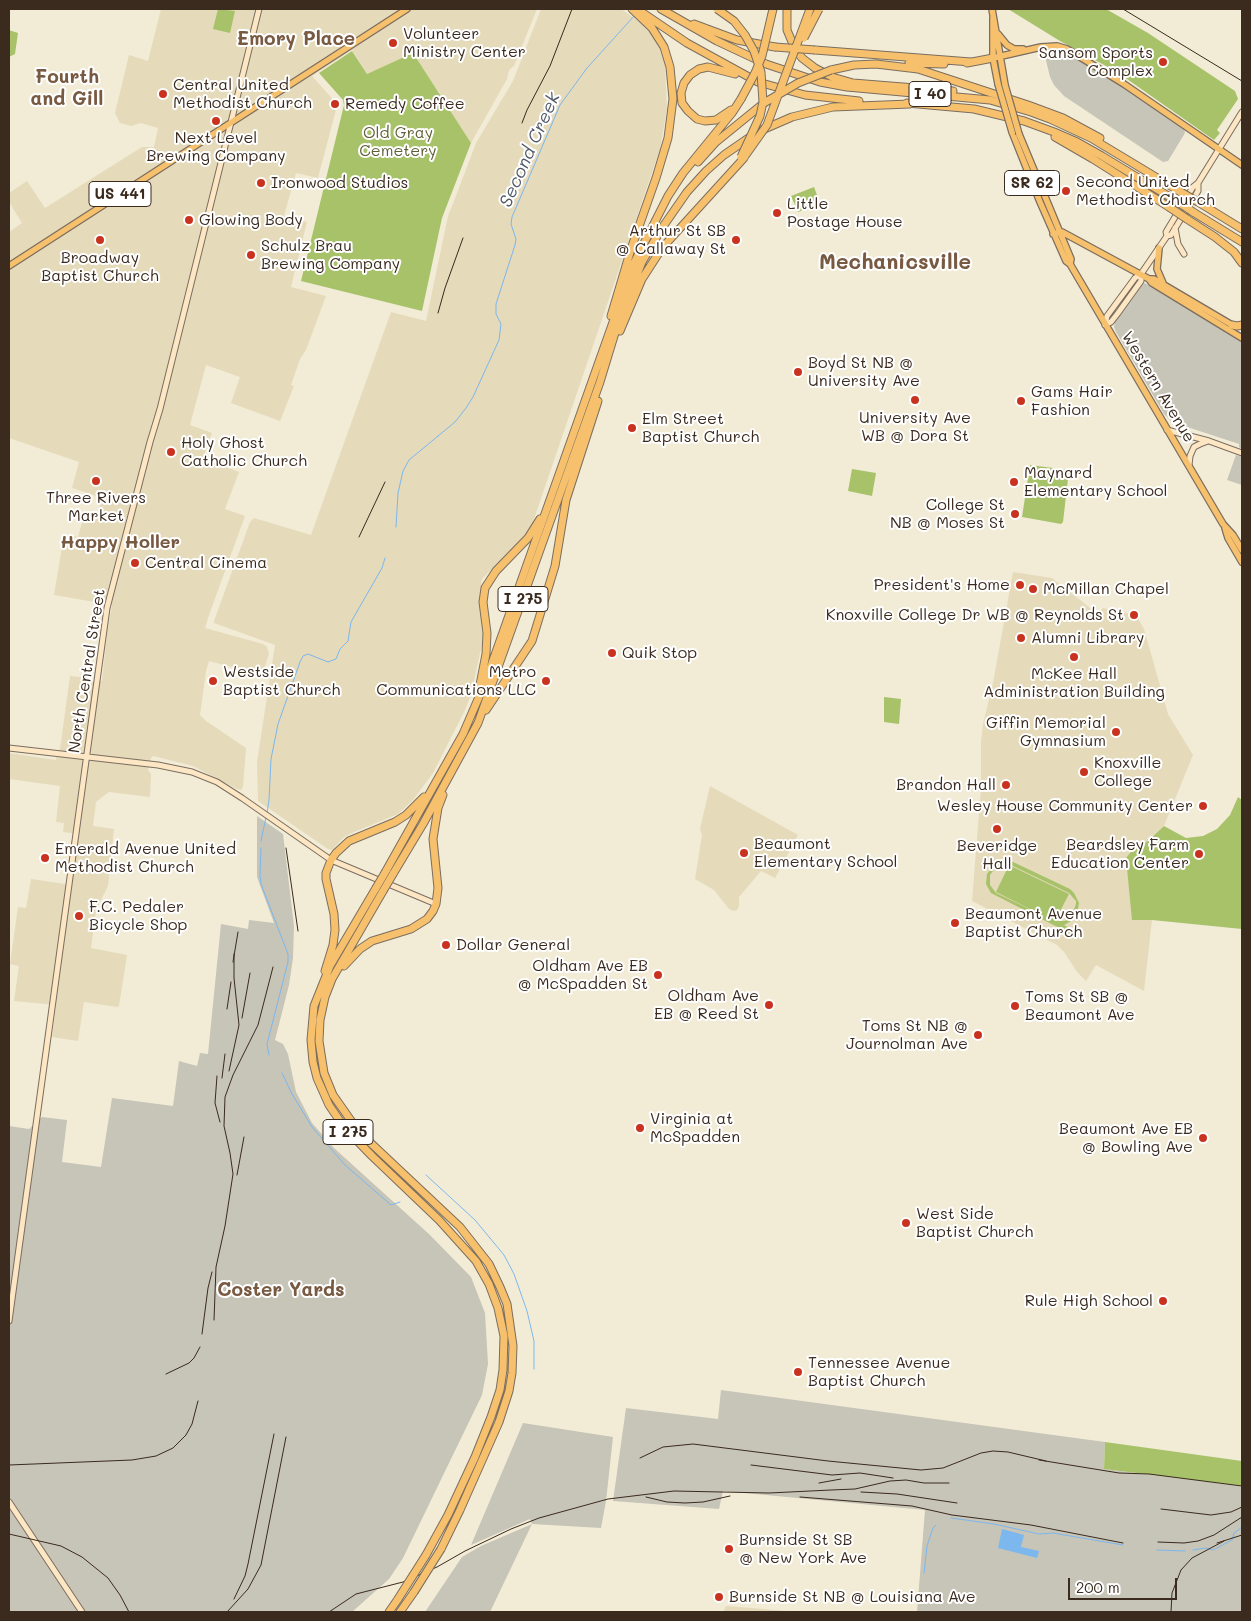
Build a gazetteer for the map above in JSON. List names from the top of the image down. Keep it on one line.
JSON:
{"streets":{"highway":["I 40","I 275"],"main road":["SR 62","US 441","Western Avenue","North Central Street"]},"crossings":[["US 441","North Central Street"]],"districts":["Emory Place","Fourth and Gill","Mechanicsville","Happy Holler","Coster Yards"],"water":["Second Creek"],"parks":["Old Gray Cemetery"],"places":["Volunteer Ministry Center","Sansom Sports Complex","Central United Methodist Church","Remedy Coffee","Next Level Brewing Company","Ironwood Studios","Second United Methodist Church","Little Postage House","Glowing Body","Broadway Baptist Church","Arthur St SB @ Callaway St","Schulz Brau Brewing Company","Boyd St NB @ University Ave","University Ave WB @ Dora St","Gams Hair Fashion","Elm Street Baptist Church","Holy Ghost Catholic Church","Three Rivers Market","Maynard Elementary School","College St NB @ Moses St","Central Cinema","President's Home","McMillan Chapel","Knoxville College Dr WB @ Reynolds St","Alumni Library","Quik Stop","McKee Hall Administration Building","Westside Baptist Church","Metro Communications LLC","Giffin Memorial Gymnasium","Knoxville College","Brandon Hall","Wesley House Community Center","Beveridge Hall","Beaumont Elementary School","Beardsley Farm Education Center","Emerald Avenue United Methodist Church","F.C. Pedaler Bicycle Shop","Beaumont Avenue Baptist Church","Dollar General","Oldham Ave EB @ McSpadden St","Oldham Ave EB @ Reed St","Toms St SB @ Beaumont Ave","Toms St NB @ Journolman Ave","Virginia at McSpadden","Beaumont Ave EB @ Bowling Ave","West Side Baptist Church","Rule High School","Tennessee Avenue Baptist Church","Burnside St SB @ New York Ave","Burnside St NB @ Louisiana Ave"],"scale_bar":"200 m"}
